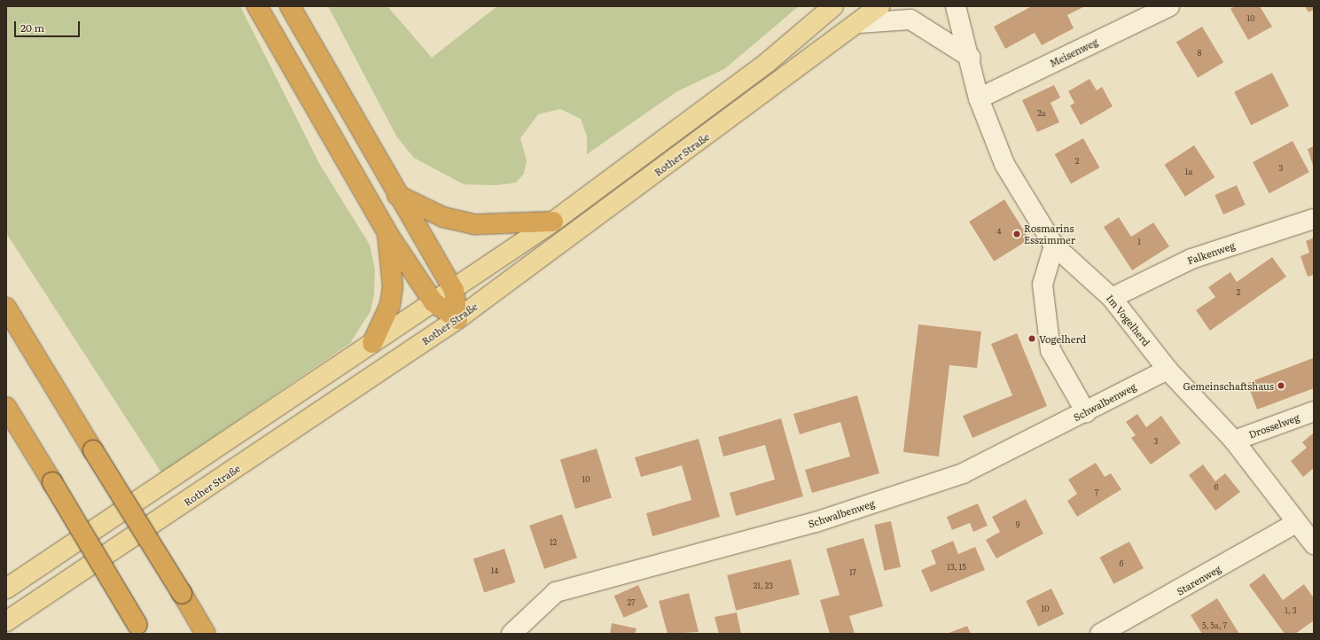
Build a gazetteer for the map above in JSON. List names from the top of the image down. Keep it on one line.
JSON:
{"streets":{"main road":["Rother Straße"],"street":["Meisenweg","Falkenweg","Im Vogelherd","Schwalbenweg","Drosselweg","Starenweg"]},"crossings":[["Meisenweg","Im Vogelherd"],["Falkenweg","Im Vogelherd"],["Im Vogelherd","Schwalbenweg"],["Im Vogelherd","Drosselweg"],["Im Vogelherd","Starenweg"]],"places":["Rosmarins Esszimmer","Vogelherd","Gemeinschaftshaus"],"house_numbers":["10","8","2a","2","3","1a","4","1","2","3","10","6","7","9","12","6","13, 15","14","17","21, 23","27","10","1, 3","5, 5a, 7"],"scale_bar":"20 m"}
